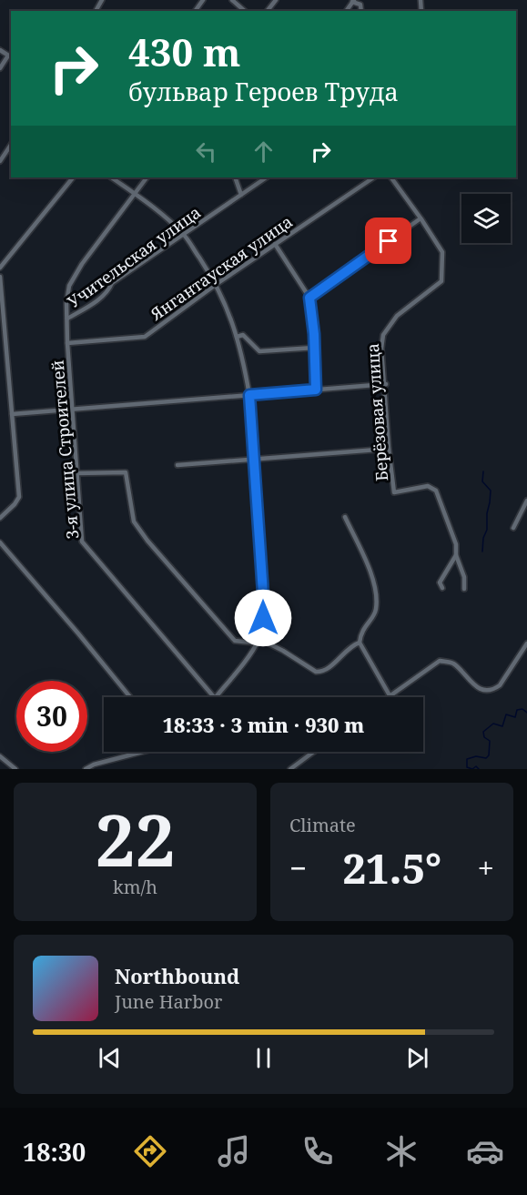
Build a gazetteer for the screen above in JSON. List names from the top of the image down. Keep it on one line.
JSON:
{"streets":{"street":["Учительская улица","Янгантауская улица","Берёзовая улица","3-я улица Строителей"]},"crossings":[["Учительская улица","3-я улица Строителей"],["Янгантауская улица","3-я улица Строителей"]],"page":{"turn":["430 m","бульвар Героев Труда"],"limit":"30","trip":"18:33 · 3 min · 930 m","tile":[["22","km/h"],"Climate"],"heat":["−","21.5°","+"],"song":["Northbound","June Harbor"],"tabs":"18:30"}}
